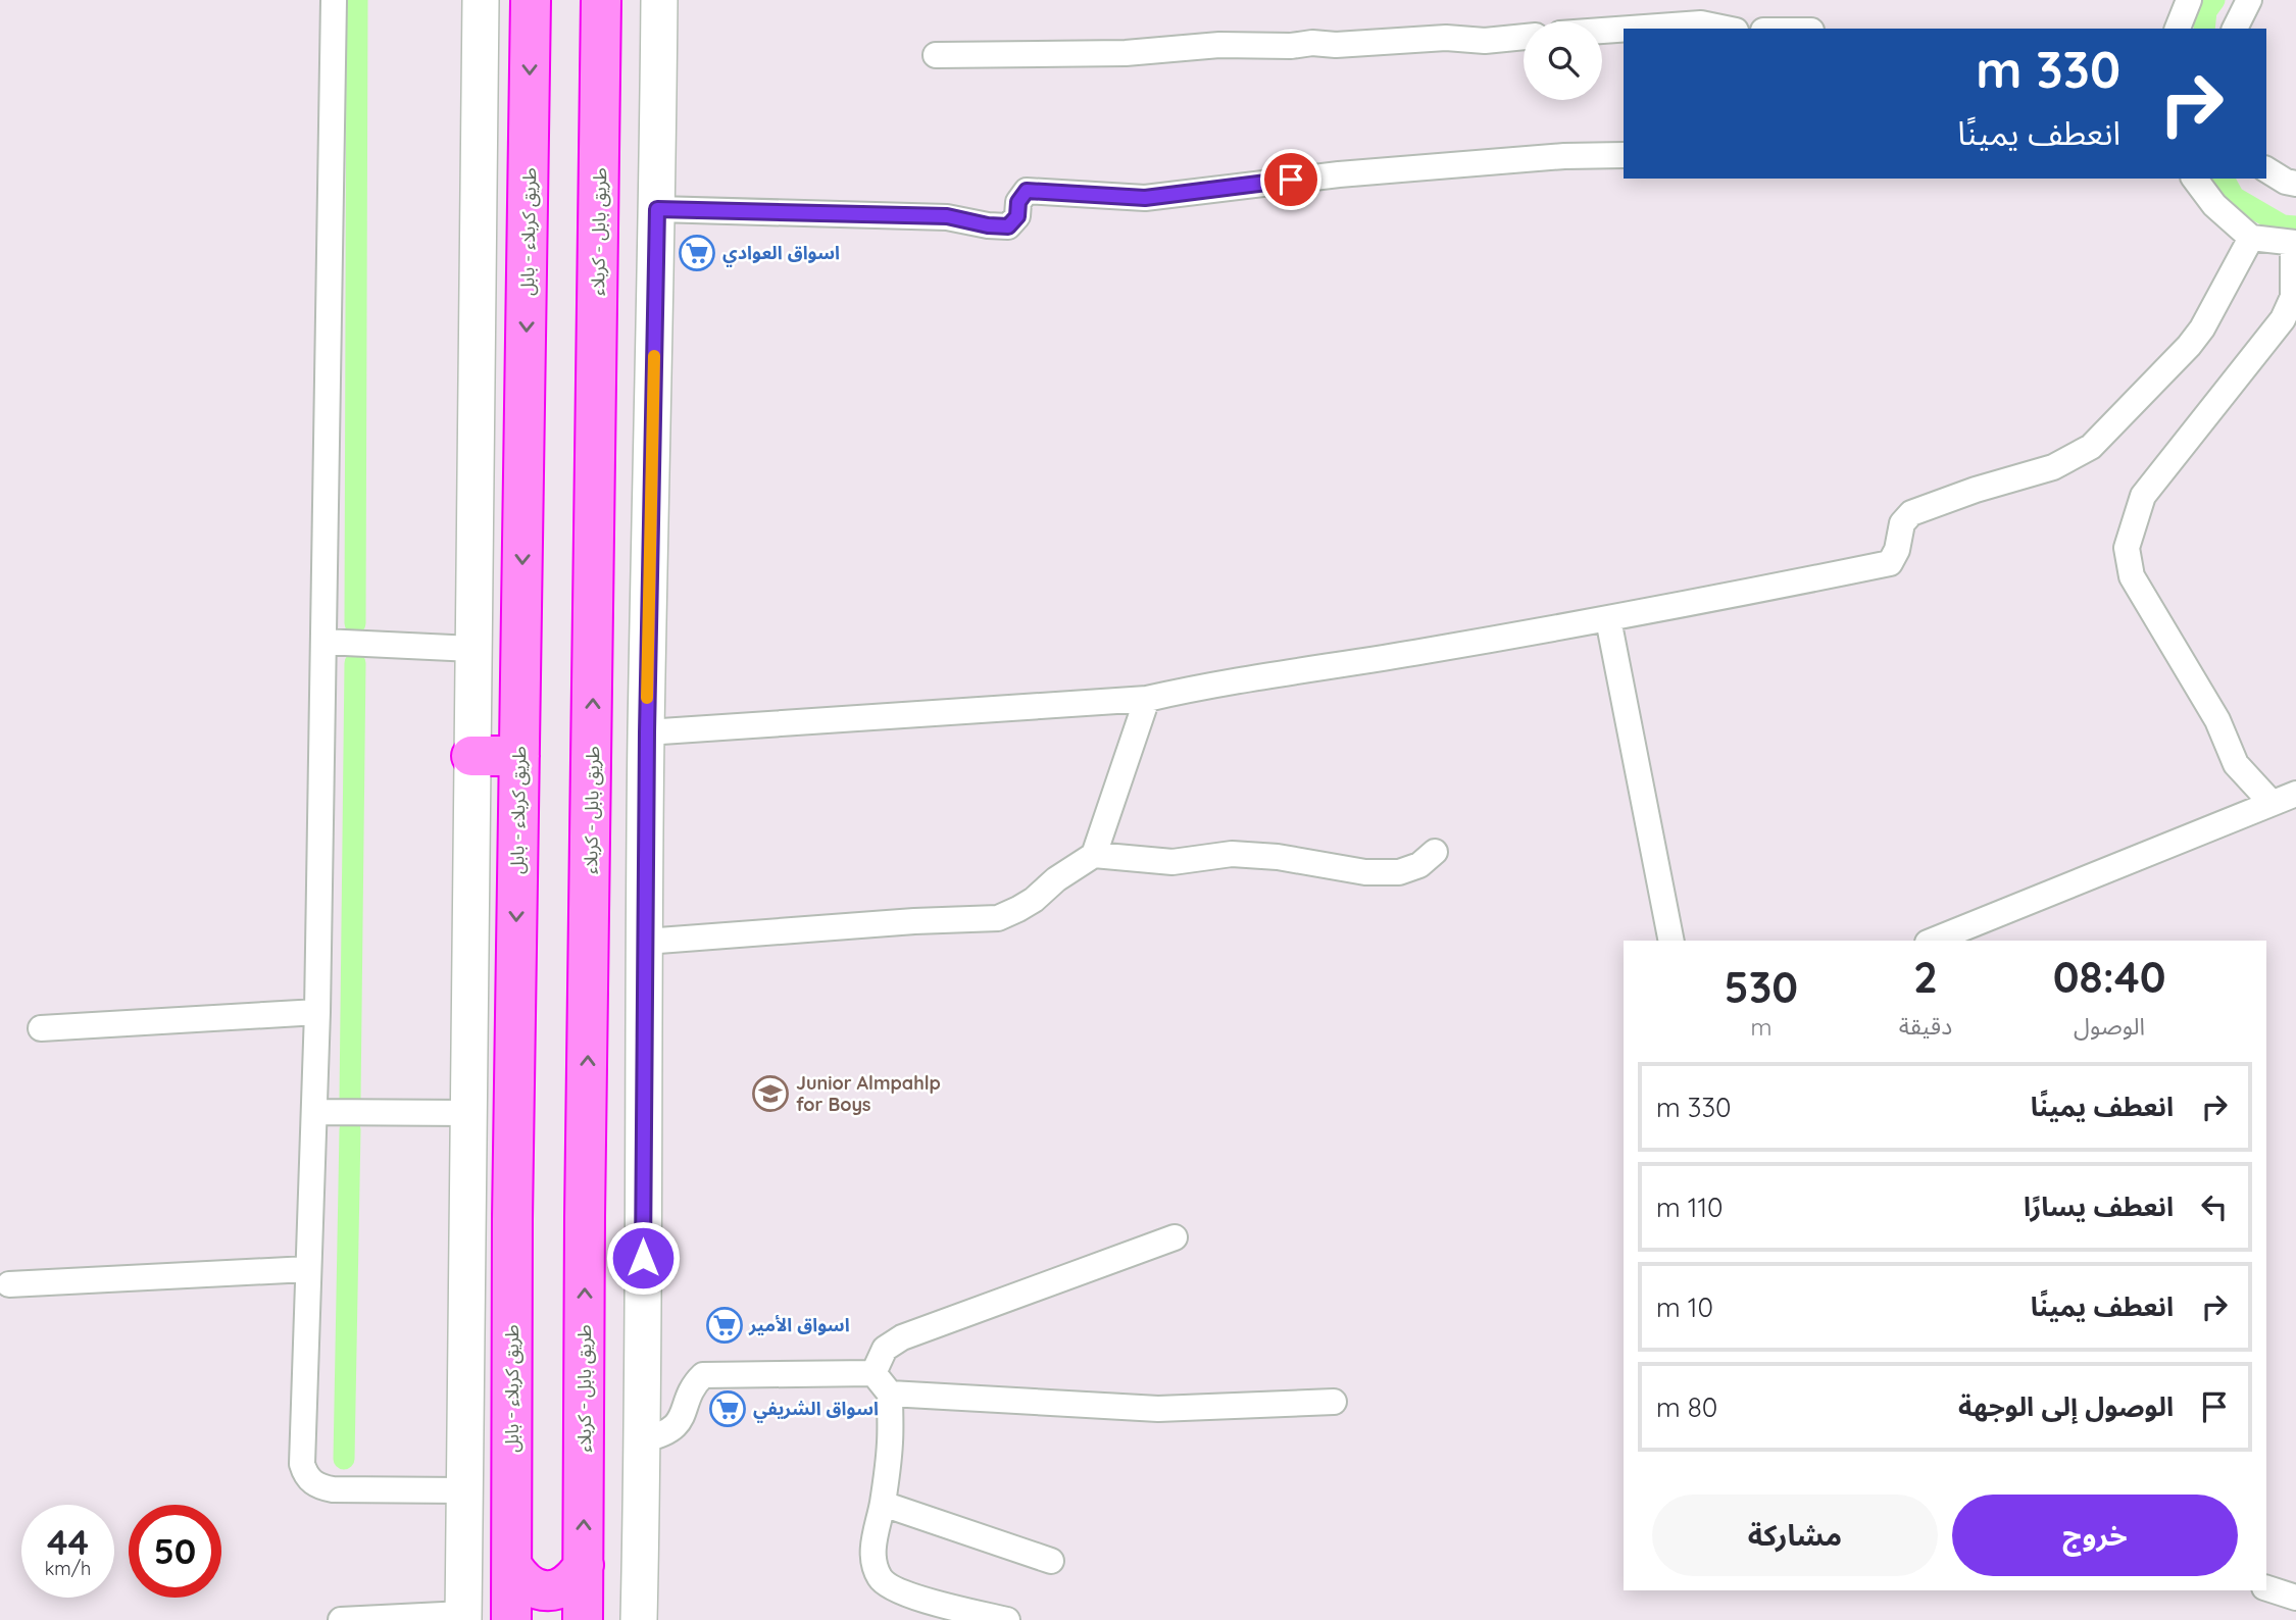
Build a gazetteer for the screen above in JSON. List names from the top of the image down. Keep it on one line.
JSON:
{"streets":{"highway":["طريق كربلاء - بابل","طريق بابل - كربلاء"]},"one_way":["طريق كربلاء - بابل","طريق بابل - كربلاء"],"places":{"supermarket":["اسواق العوادي","اسواق الأمير","اسواق الشريفي"],"school or university":["Junior Almpahlp for Boys"]},"page":{"turn":["330 m","انعطف يمينًا"],"eta":["08:40","الوصول","2","دقيقة","530","m"],"list":[{"name":"انعطف يمينًا","value":"330 m"},{"name":"انعطف يسارًا","value":"110 m"},{"name":"انعطف يمينًا","value":"10 m"},{"name":"الوصول إلى الوجهة","value":"80 m"}],"buttons":["خروج","مشاركة"],"speed":"44 km/h","limit":"50"}}
